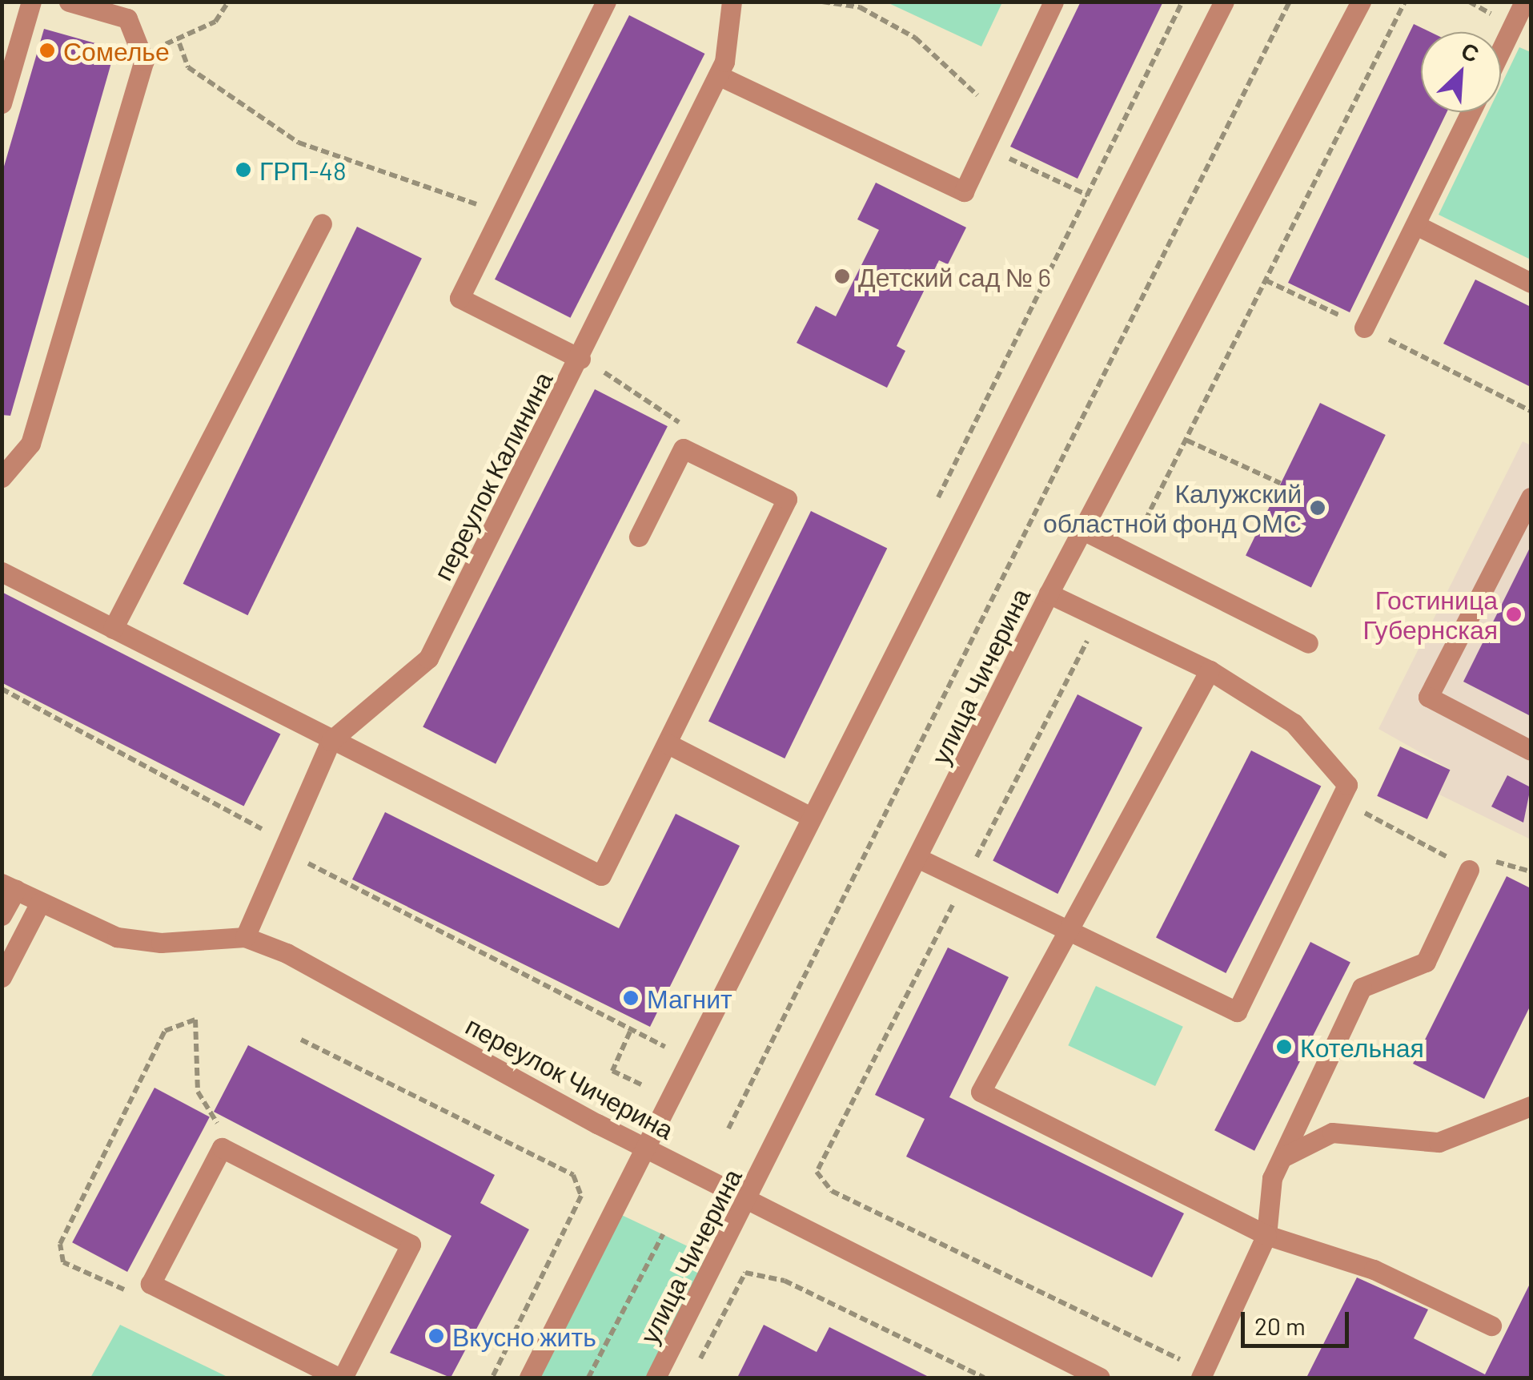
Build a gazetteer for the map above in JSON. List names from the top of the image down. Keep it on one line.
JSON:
{"streets":{"street":["переулок Калинина","улица Чичерина","переулок Чичерина"]},"crossings":[["переулок Калинина","переулок Чичерина"],["улица Чичерина","переулок Чичерина"]],"places":["Сомелье","ГРП-48","Детский сад № 6","Калужский областной фонд ОМС","Гостиница Губернская","Магнит","Котельная","Вкусно жить"],"scale_bar":"20 m","north":"top right"}
